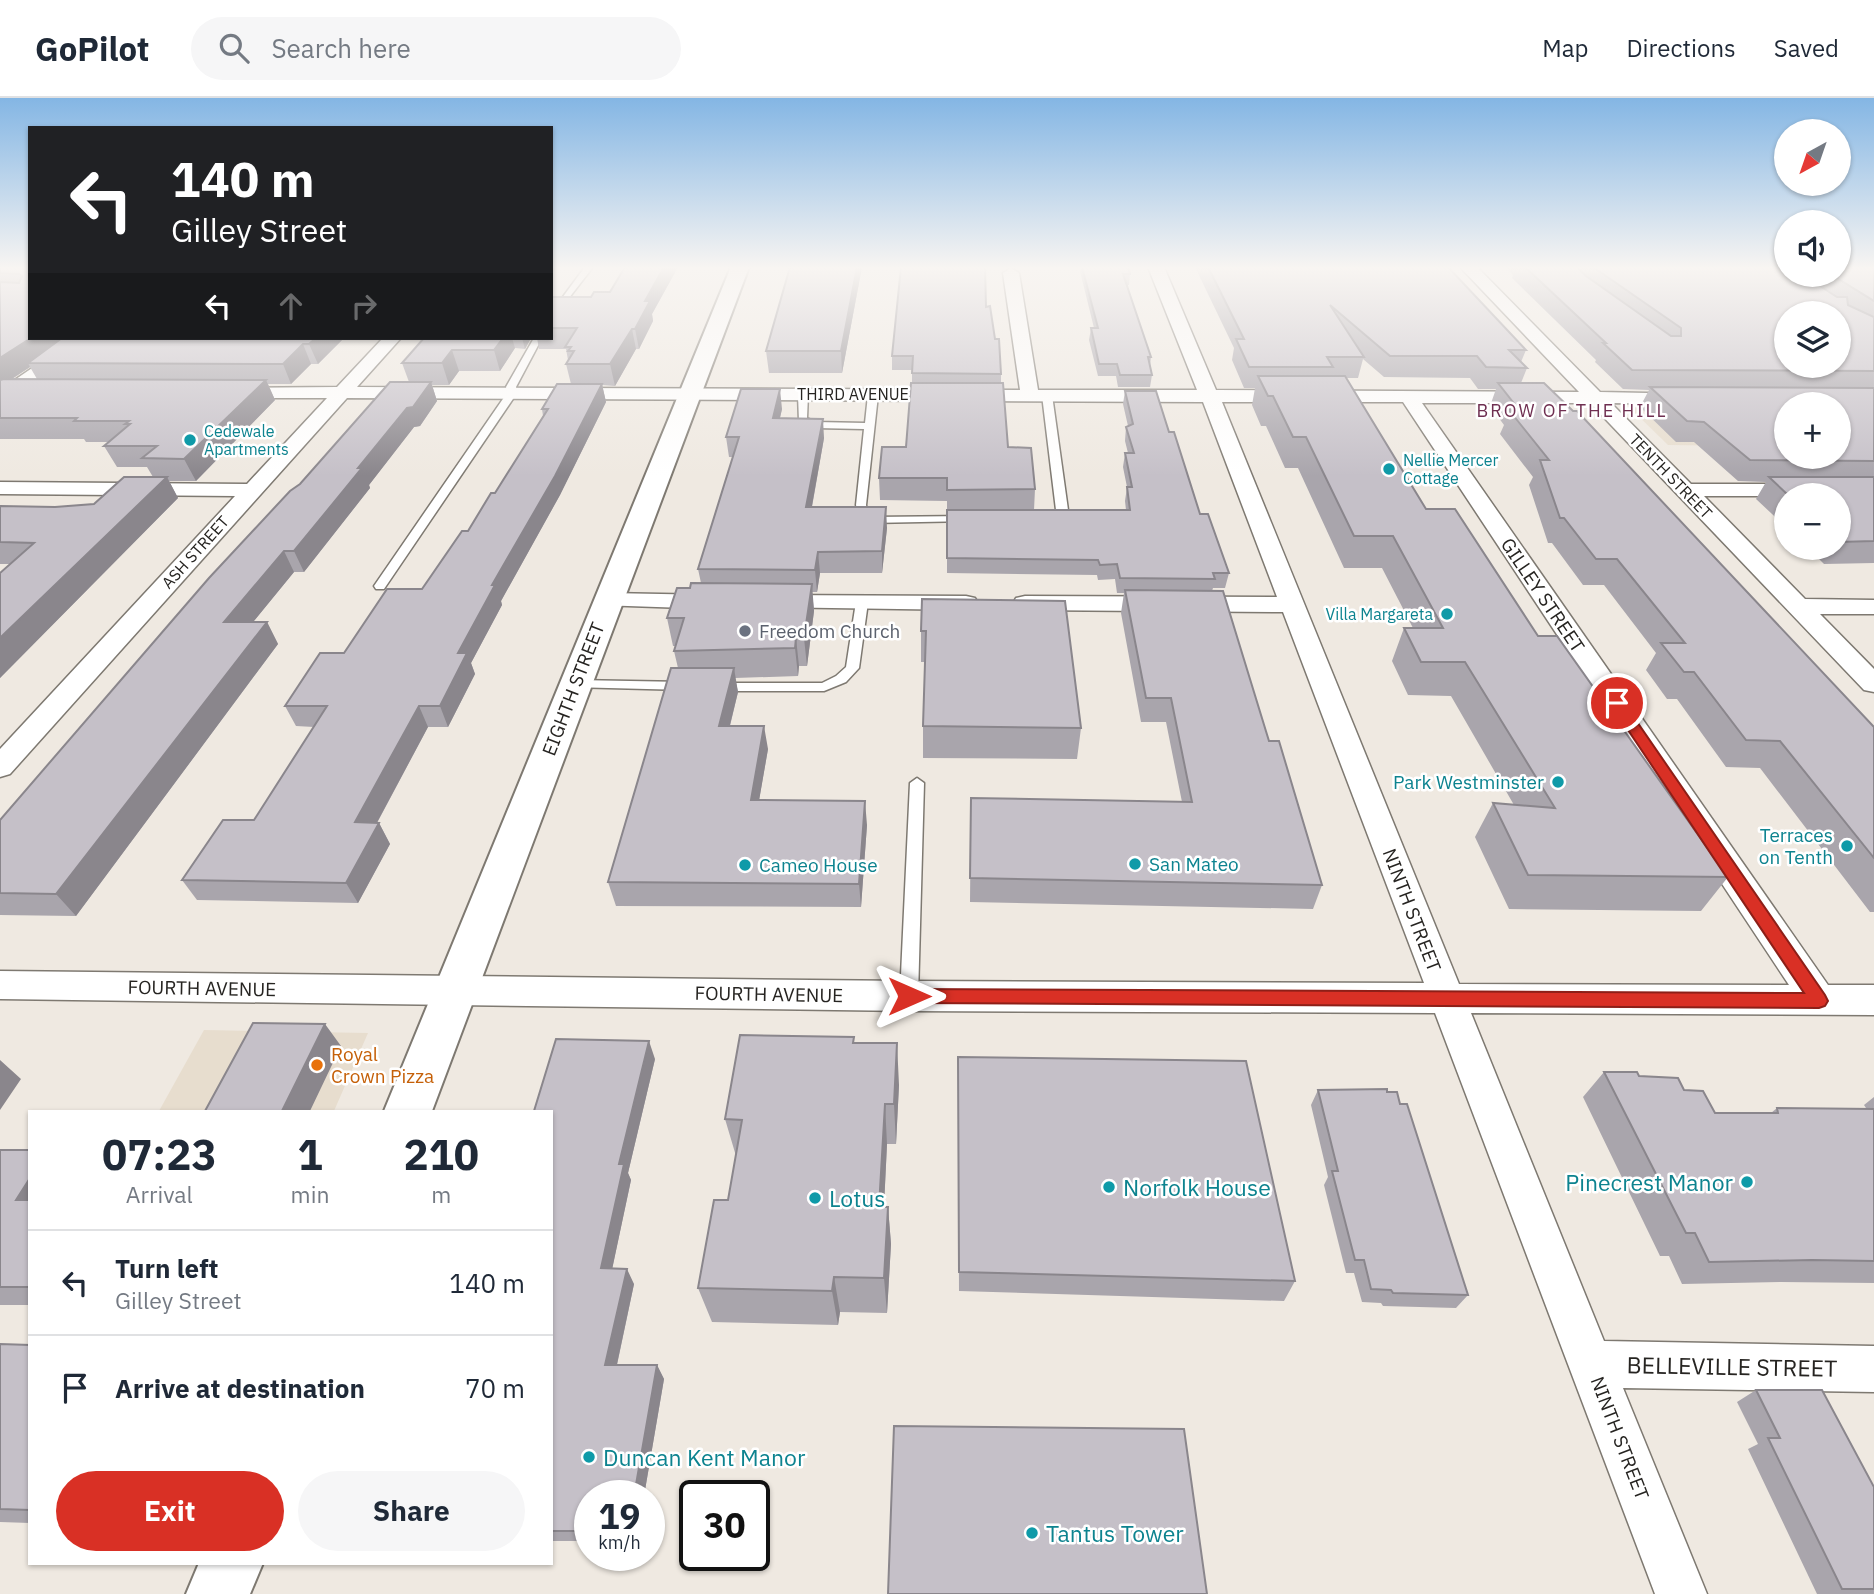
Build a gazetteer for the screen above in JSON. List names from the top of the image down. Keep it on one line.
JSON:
{"streets":{"street":["THIRD AVENUE","TENTH STREET","ASH STREET","GILLEY STREET","EIGHTH STREET","NINTH STREET","FOURTH AVENUE","BELLEVILLE STREET"]},"crossings":[["THIRD AVENUE","TENTH STREET"],["THIRD AVENUE","ASH STREET"],["THIRD AVENUE","GILLEY STREET"],["THIRD AVENUE","EIGHTH STREET"],["THIRD AVENUE","NINTH STREET"],["GILLEY STREET","FOURTH AVENUE"],["EIGHTH STREET","FOURTH AVENUE"],["NINTH STREET","FOURTH AVENUE"],["NINTH STREET","BELLEVILLE STREET"]],"districts":["BROW OF THE HILL"],"places":["Cedewale Apartments","Nellie Mercer Cottage","Villa Margareta","Freedom Church","Park Westminster","Terraces on Tenth","San Mateo","Cameo House","Royal Crown Pizza","Pinecrest Manor","Norfolk House","Lotus","Duncan Kent Manor","Tantus Tower"],"north":"bottom left","page":{"header":"GoPilot","search":"Search here","nav":["Map","Directions","Saved"],"map_buttons":["+","−"],"turn":["140 m","Gilley Street"],"eta":["07:23","Arrival","1","min","210","m"],"list":[{"name":"Turn left","note":"Gilley Street","value":"140 m"},{"name":"Arrive at destination","value":"70 m"}],"buttons":["Exit","Share"],"speed":"19 km/h","limit":"30"}}
